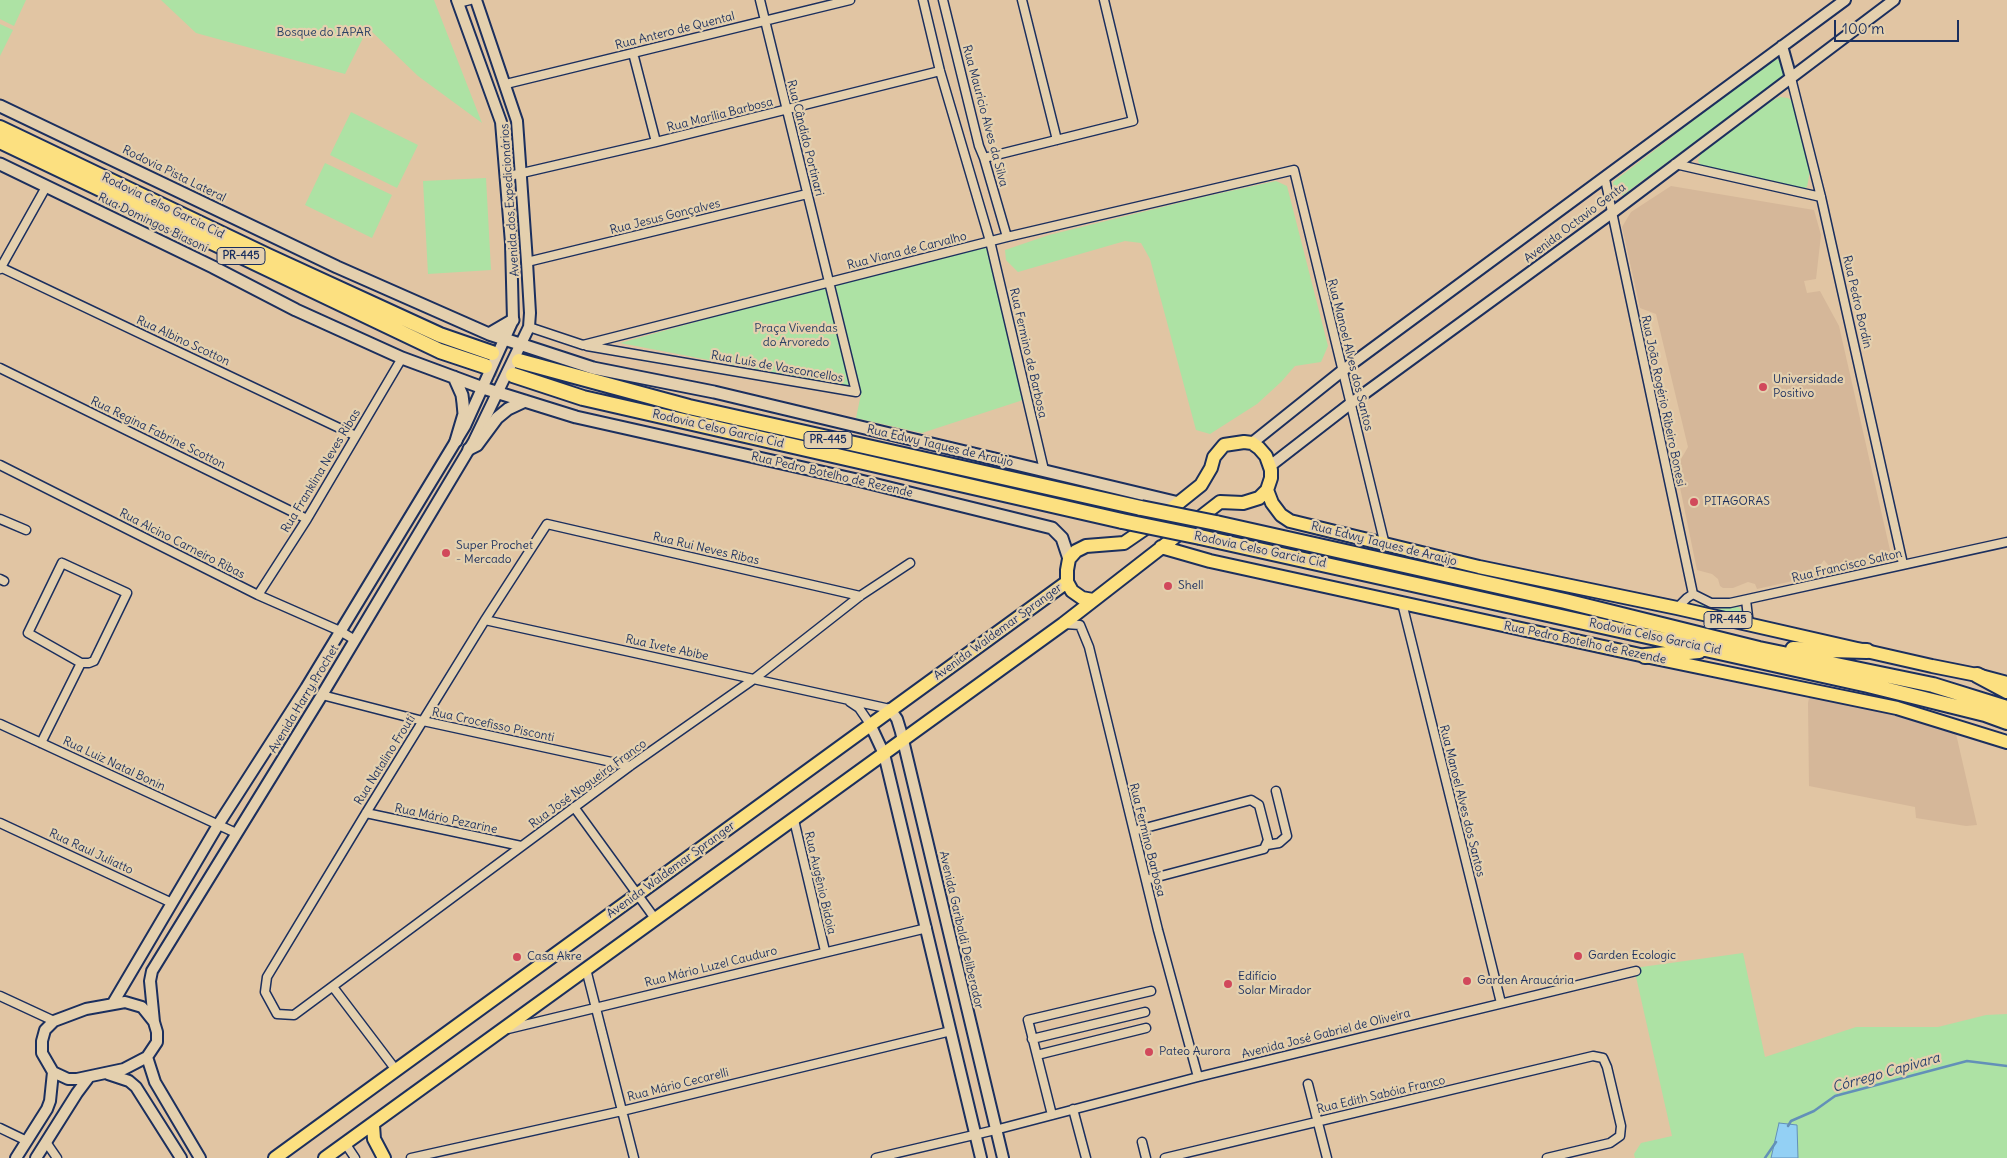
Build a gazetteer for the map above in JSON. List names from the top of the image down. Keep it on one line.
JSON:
{"streets":{"highway":["Rodovia Celso Garcia Cid","PR-445"],"main road":["Rodovia Pista Lateral","Rua Domingos Biasoni","Rua Edwy Taques de Araújo","Rua Pedro Botelho de Rezende","Avenida Waldemar Spranger"],"street":["Rua Antero de Quental","Rua Marília Barbosa","Rua Maurício Alves da Silva","Rua Cândido Portinari","Avenida dos Expedicionários","Rua Jesus Gonçalves","Avenida Octavio Genta","Rua Viana de Carvalho","Rua Pedro Bordin","Rua Albino Scotton","Rua Fermino de Barbosa","Rua Manoel Alves dos Santos","Rua Luís de Vasconcellos","Rua João Rogério Ribeiro Bonesi","Rua Regina Fabrine Scotton","Rua Franklina Neves Ribas","Rua Alcino Carneiro Ribas","Rua Rui Neves Ribas","Rua Francisco Salton","Rua Ivete Abibe","Avenida Harry Prochet","Rua Crocefisso Pisconti","Rua Natalino Frouti","Rua Luiz Natal Bonin","Rua José Nogueira Franco","Rua Mário Pezarine","Rua Fermino Barbosa","Rua Raul Juliatto","Rua Augênio Bidoia","Avenida Garibaldi Deliberador","Rua Mário Luzel Cauduro","Avenida José Gabriel de Oliveira","Rua Mário Cecarelli","Rua Edith Sabóia Franco"]},"crossings":[["Rua Antero de Quental","Rua Cândido Portinari"],["Rua Antero de Quental","Avenida dos Expedicionários"],["Rua Marília Barbosa","Rua Cândido Portinari"],["Rua Marília Barbosa","Avenida dos Expedicionários"],["Rua Marília Barbosa","Rua Fermino de Barbosa"],["Rua Maurício Alves da Silva","Rua Viana de Carvalho"],["Rua Cândido Portinari","Rua Jesus Gonçalves"],["Rua Cândido Portinari","Rua Viana de Carvalho"],["Rua Cândido Portinari","Rua Luís de Vasconcellos"],["Avenida dos Expedicionários","Rua Jesus Gonçalves"],["Avenida dos Expedicionários","Rua Edwy Taques de Araújo"],["Avenida dos Expedicionários","Avenida Harry Prochet"],["Rua Domingos Biasoni","Rua Franklina Neves Ribas"],["Avenida Octavio Genta","Rua Pedro Bordin"],["Avenida Octavio Genta","Rua Manoel Alves dos Santos"],["Avenida Octavio Genta","Rua João Rogério Ribeiro Bonesi"],["Rua Viana de Carvalho","Rua Fermino de Barbosa"],["Rua Viana de Carvalho","Rua Manoel Alves dos Santos"],["Rua Viana de Carvalho","Rua Luís de Vasconcellos"],["PR-445","Rua Edwy Taques de Araújo"],["Rua Pedro Bordin","Rua Francisco Salton"],["Rua Albino Scotton","Rua Franklina Neves Ribas"],["Rua Fermino de Barbosa","Rua Edwy Taques de Araújo"],["Rua Manoel Alves dos Santos","Rua Edwy Taques de Araújo"],["Rua Manoel Alves dos Santos","Rua Pedro Botelho de Rezende"],["Rua Manoel Alves dos Santos","Avenida José Gabriel de Oliveira"],["Rua João Rogério Ribeiro Bonesi","Rua Francisco Salton"],["Rua Regina Fabrine Scotton","Rua Franklina Neves Ribas"],["Rua Franklina Neves Ribas","Rua Alcino Carneiro Ribas"],["Rua Pedro Botelho de Rezende","Avenida Waldemar Spranger"],["Rua Alcino Carneiro Ribas","Avenida Harry Prochet"],["Rua Rui Neves Ribas","Rua Natalino Frouti"],["Rua Rui Neves Ribas","Rua José Nogueira Franco"],["Avenida Waldemar Spranger","Rua Ivete Abibe"],["Avenida Waldemar Spranger","Avenida Garibaldi Deliberador"],["Rua Ivete Abibe","Rua Natalino Frouti"],["Rua Ivete Abibe","Rua José Nogueira Franco"],["Rua Ivete Abibe","Avenida Garibaldi Deliberador"],["Avenida Harry Prochet","Rua Crocefisso Pisconti"],["Avenida Harry Prochet","Rua Luiz Natal Bonin"],["Avenida Harry Prochet","Rua Raul Juliatto"],["Rua Crocefisso Pisconti","Rua Natalino Frouti"],["Rua Crocefisso Pisconti","Rua José Nogueira Franco"],["Rua Natalino Frouti","Rua José Nogueira Franco"],["Rua Natalino Frouti","Rua Mário Pezarine"],["Rua José Nogueira Franco","Rua Mário Pezarine"],["Rua Fermino Barbosa","Avenida José Gabriel de Oliveira"],["Rua Augênio Bidoia","Rua Mário Luzel Cauduro"],["Avenida Garibaldi Deliberador","Avenida José Gabriel de Oliveira"]],"water":["Córrego Capivara"],"parks":["Bosque do IAPAR","Praça Vivendas do Arvoredo"],"places":["Universidade Positivo","PITAGORAS","Super Prochet - Mercado","Shell","Garden Ecologic","Casa Akre","Garden Araucária","Edifício Solar Mirador","Pateo Aurora"],"scale_bar":"100 m"}
